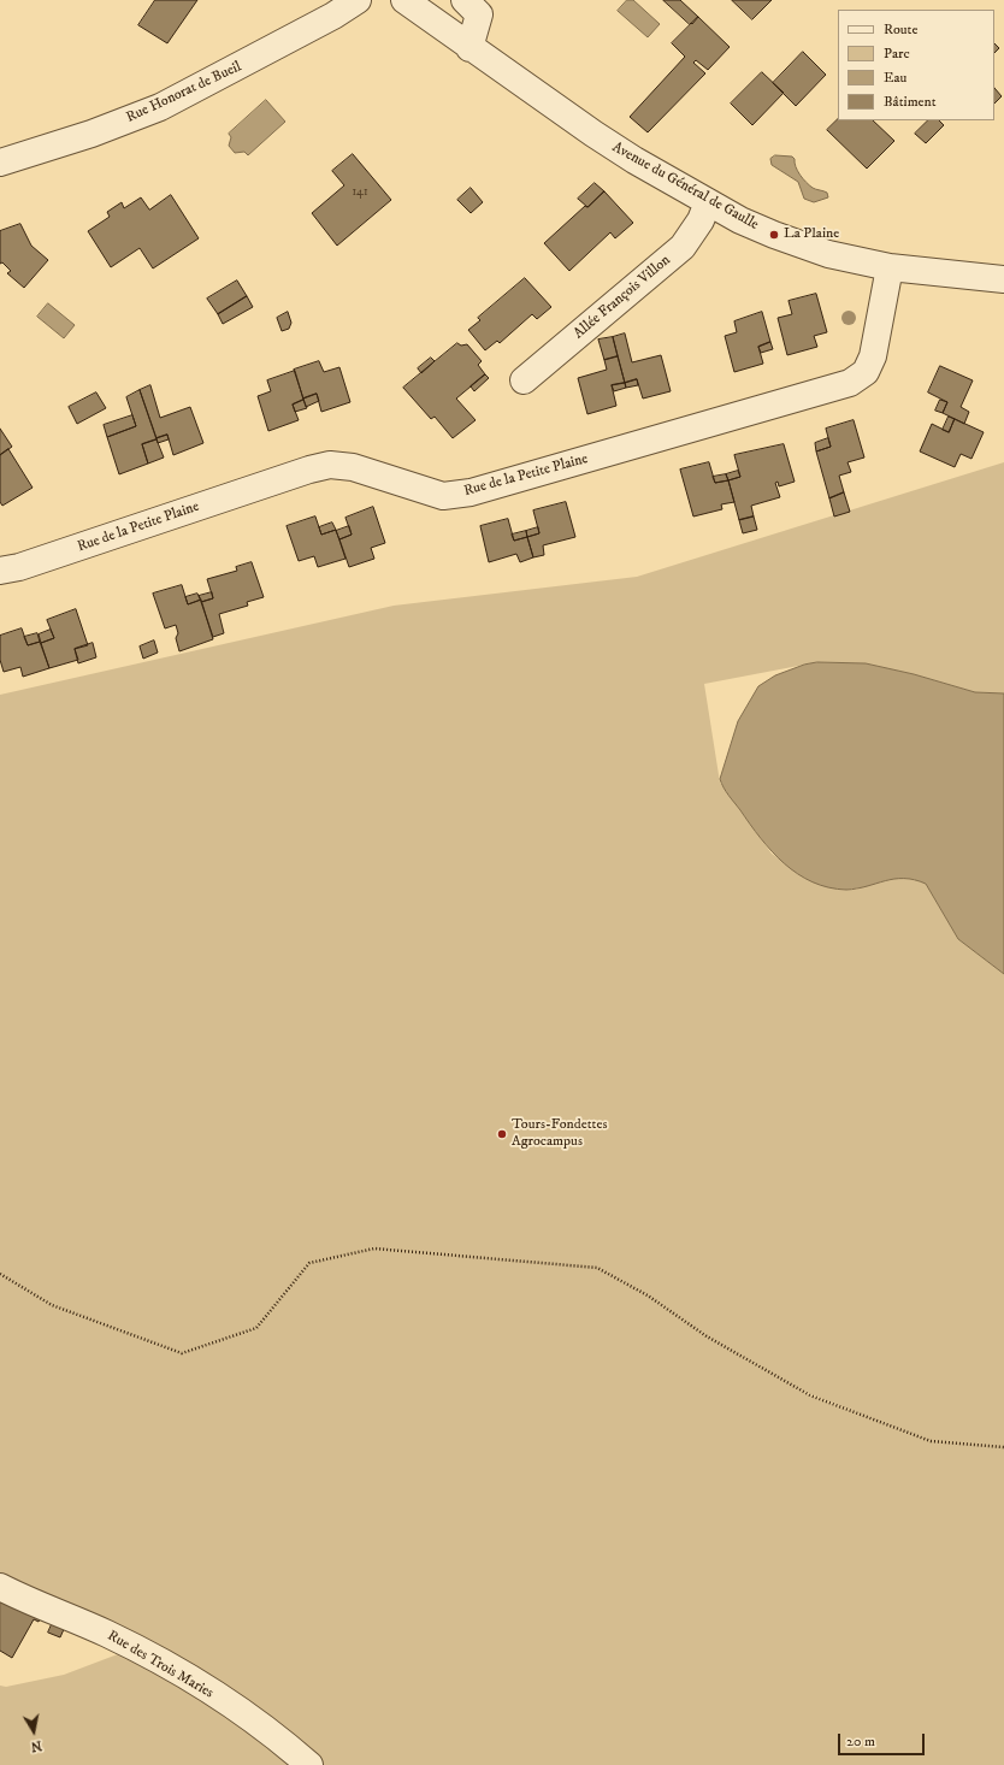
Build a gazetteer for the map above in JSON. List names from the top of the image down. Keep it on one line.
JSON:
{"streets":{"street":["Rue Honorat de Bueil","Avenue du Général de Gaulle","Allée François Villon","Rue de la Petite Plaine","Rue des Trois Maries"]},"crossings":[["Avenue du Général de Gaulle","Allée François Villon"],["Avenue du Général de Gaulle","Rue de la Petite Plaine"]],"places":["La Plaine","Tours-Fondettes Agrocampus"],"house_numbers":["141"],"legend":["Route","Parc","Eau","Bâtiment"],"scale_bar":"20 m","north":"bottom"}
